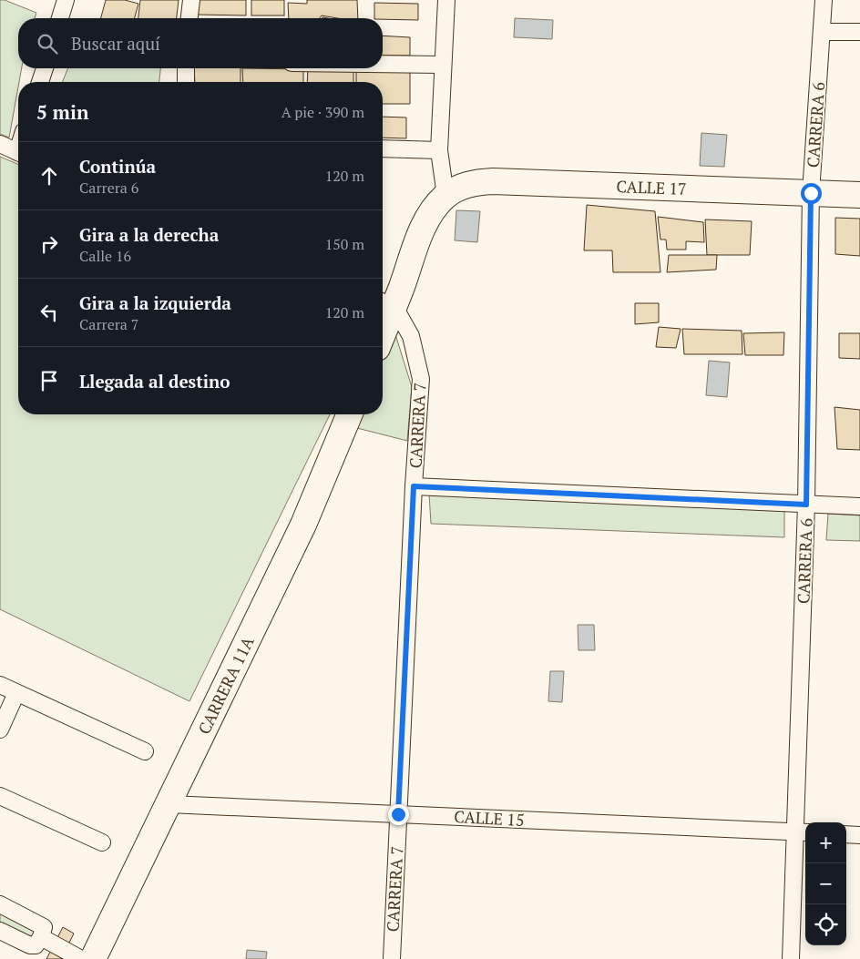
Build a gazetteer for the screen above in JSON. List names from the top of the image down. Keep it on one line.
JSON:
{"streets":{"highway":["CALLE 17","CARRERA 11A"],"street":["CARRERA 6","CARRERA 7","CALLE 15"]},"crossings":[["CARRERA 6","CALLE 17"],["CARRERA 6","CALLE 15"],["CARRERA 7","CALLE 15"],["CARRERA 11A","CALLE 15"]],"page":{"search":"Buscar aquí","heading":["5 min","A pie · 390 m"],"list":[["Continúa","Carrera 6","120 m"],["Gira a la derecha","Calle 16","150 m"],["Gira a la izquierda","Carrera 7","120 m"],"Llegada al destino"],"map_buttons":["+","−"]}}
